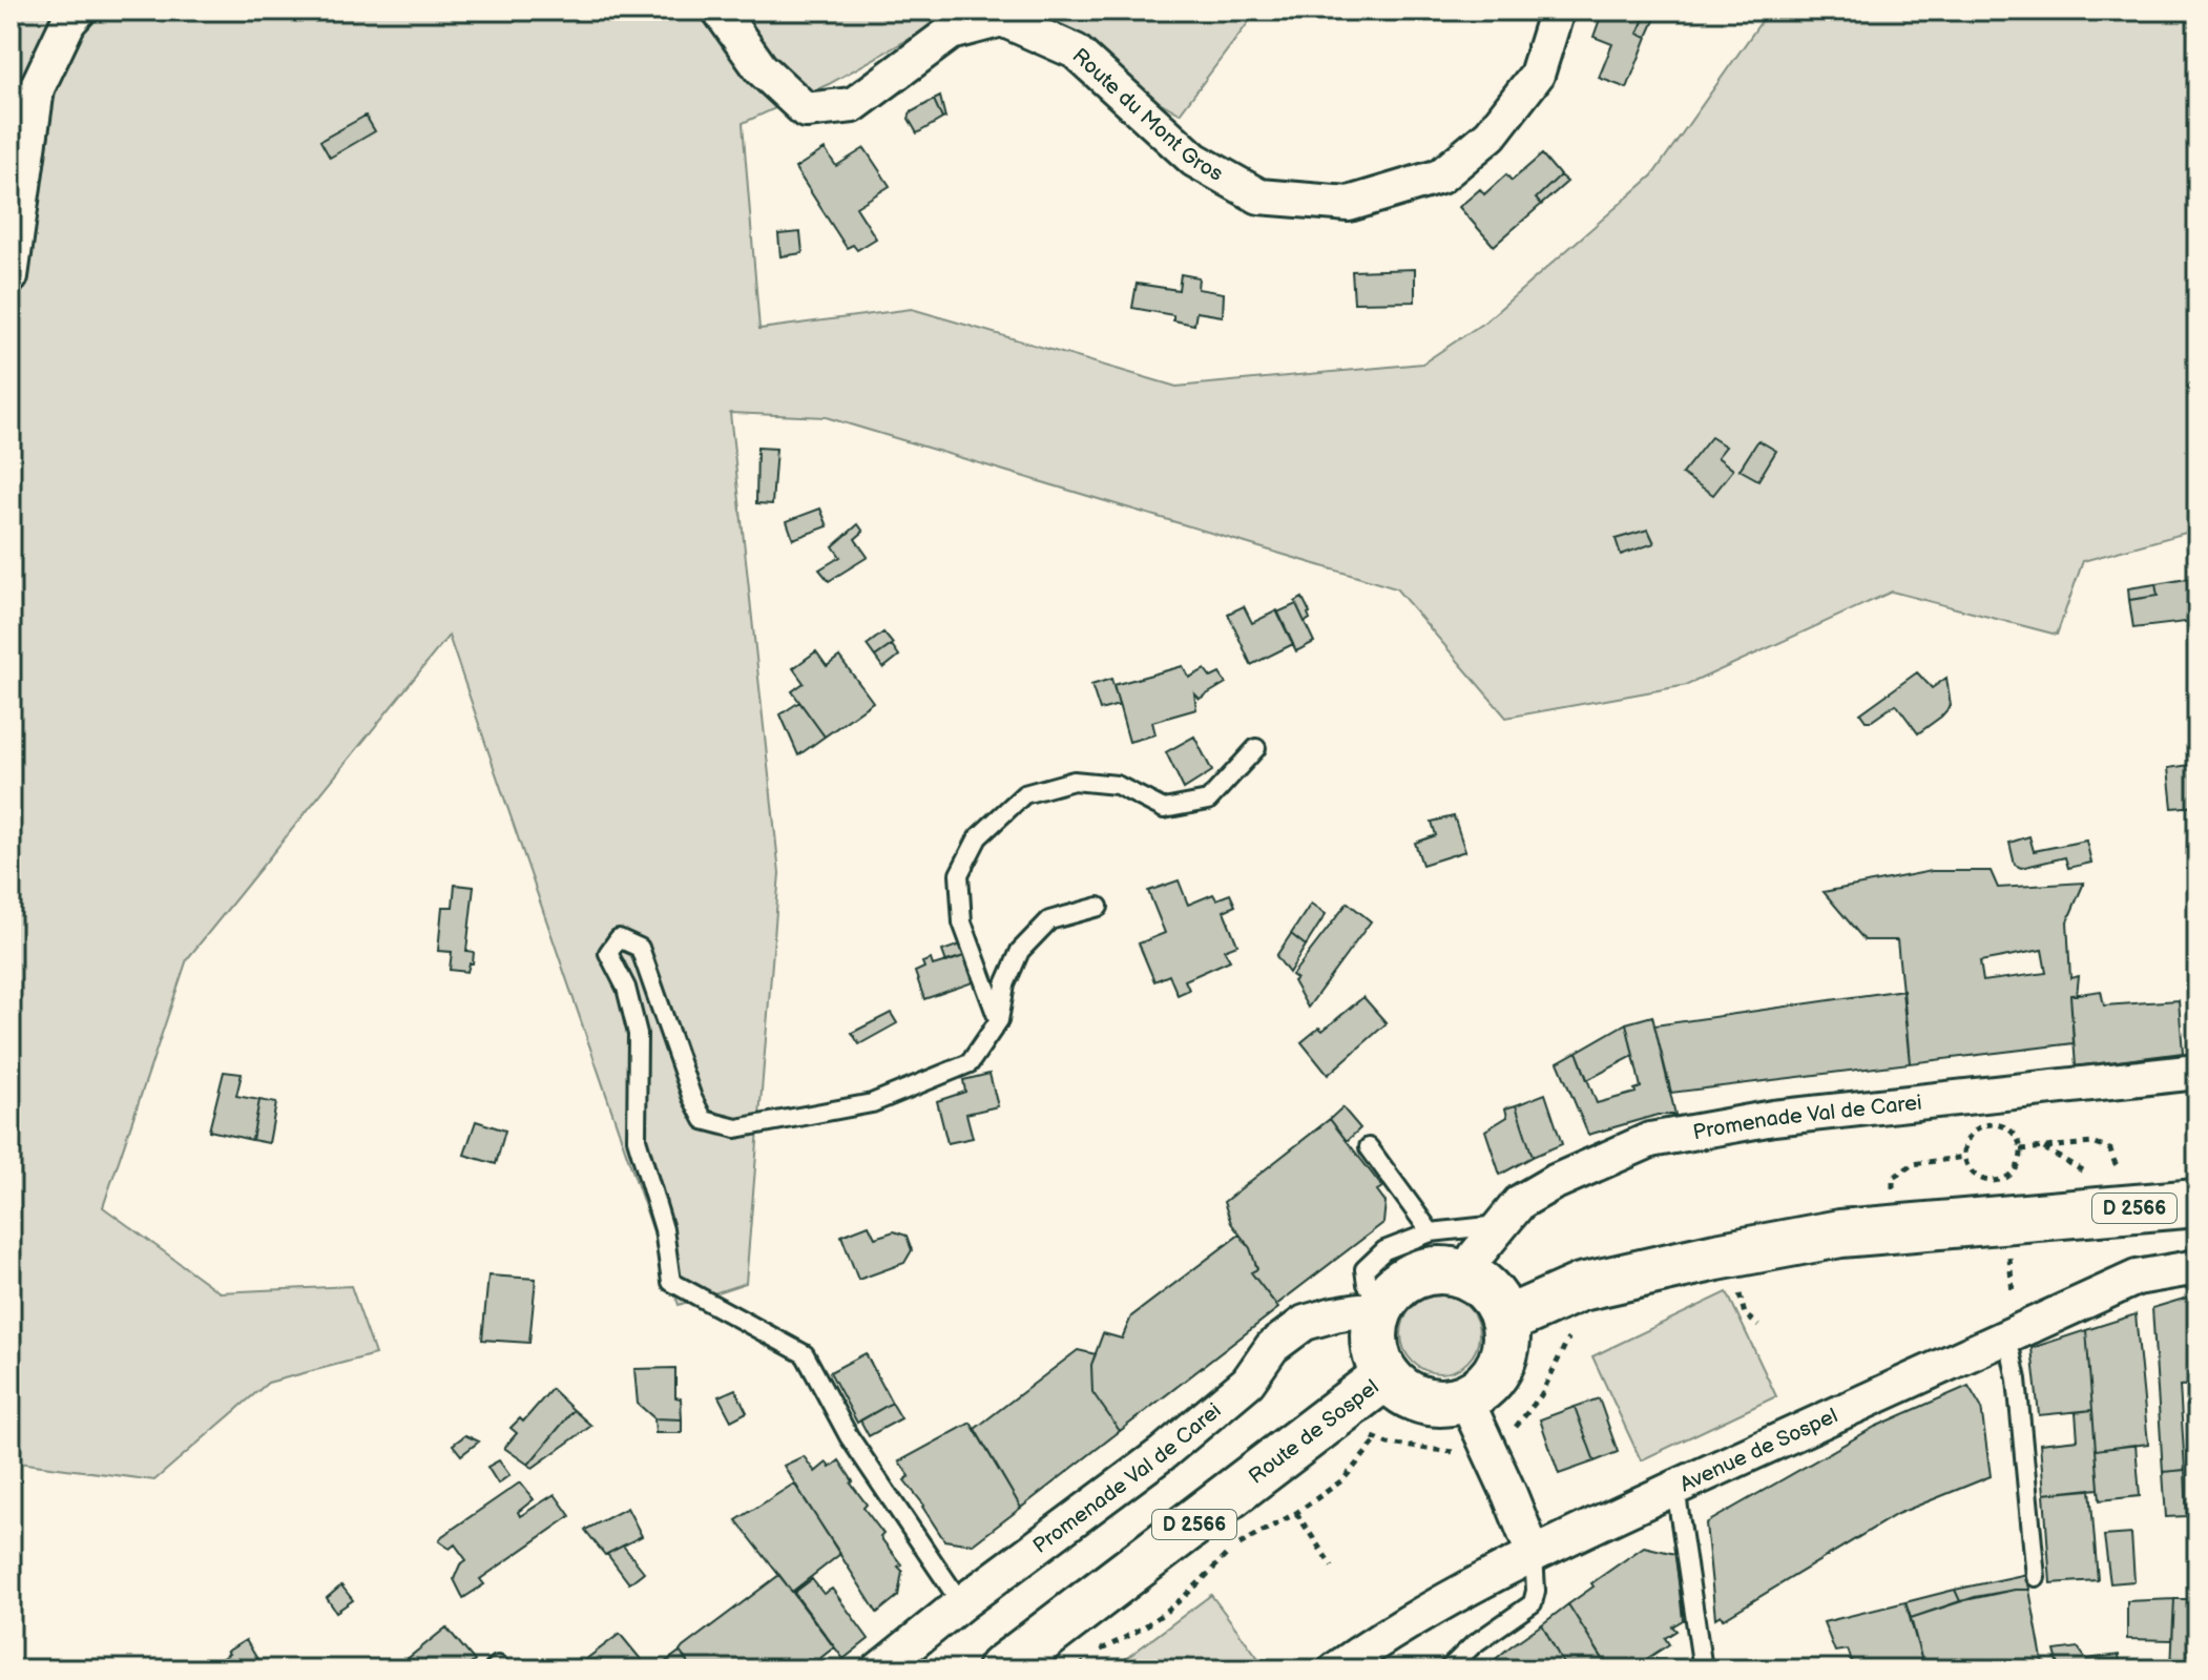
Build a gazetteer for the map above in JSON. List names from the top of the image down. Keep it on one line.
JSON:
{"streets":{"main road":["D 2566","Route de Sospel"],"street":["Route du Mont Gros","Promenade Val de Carei","Avenue de Sospel"]},"crossings":[["Promenade Val de Carei","D 2566"],["Promenade Val de Carei","Route de Sospel"],["D 2566","Route de Sospel"]]}
